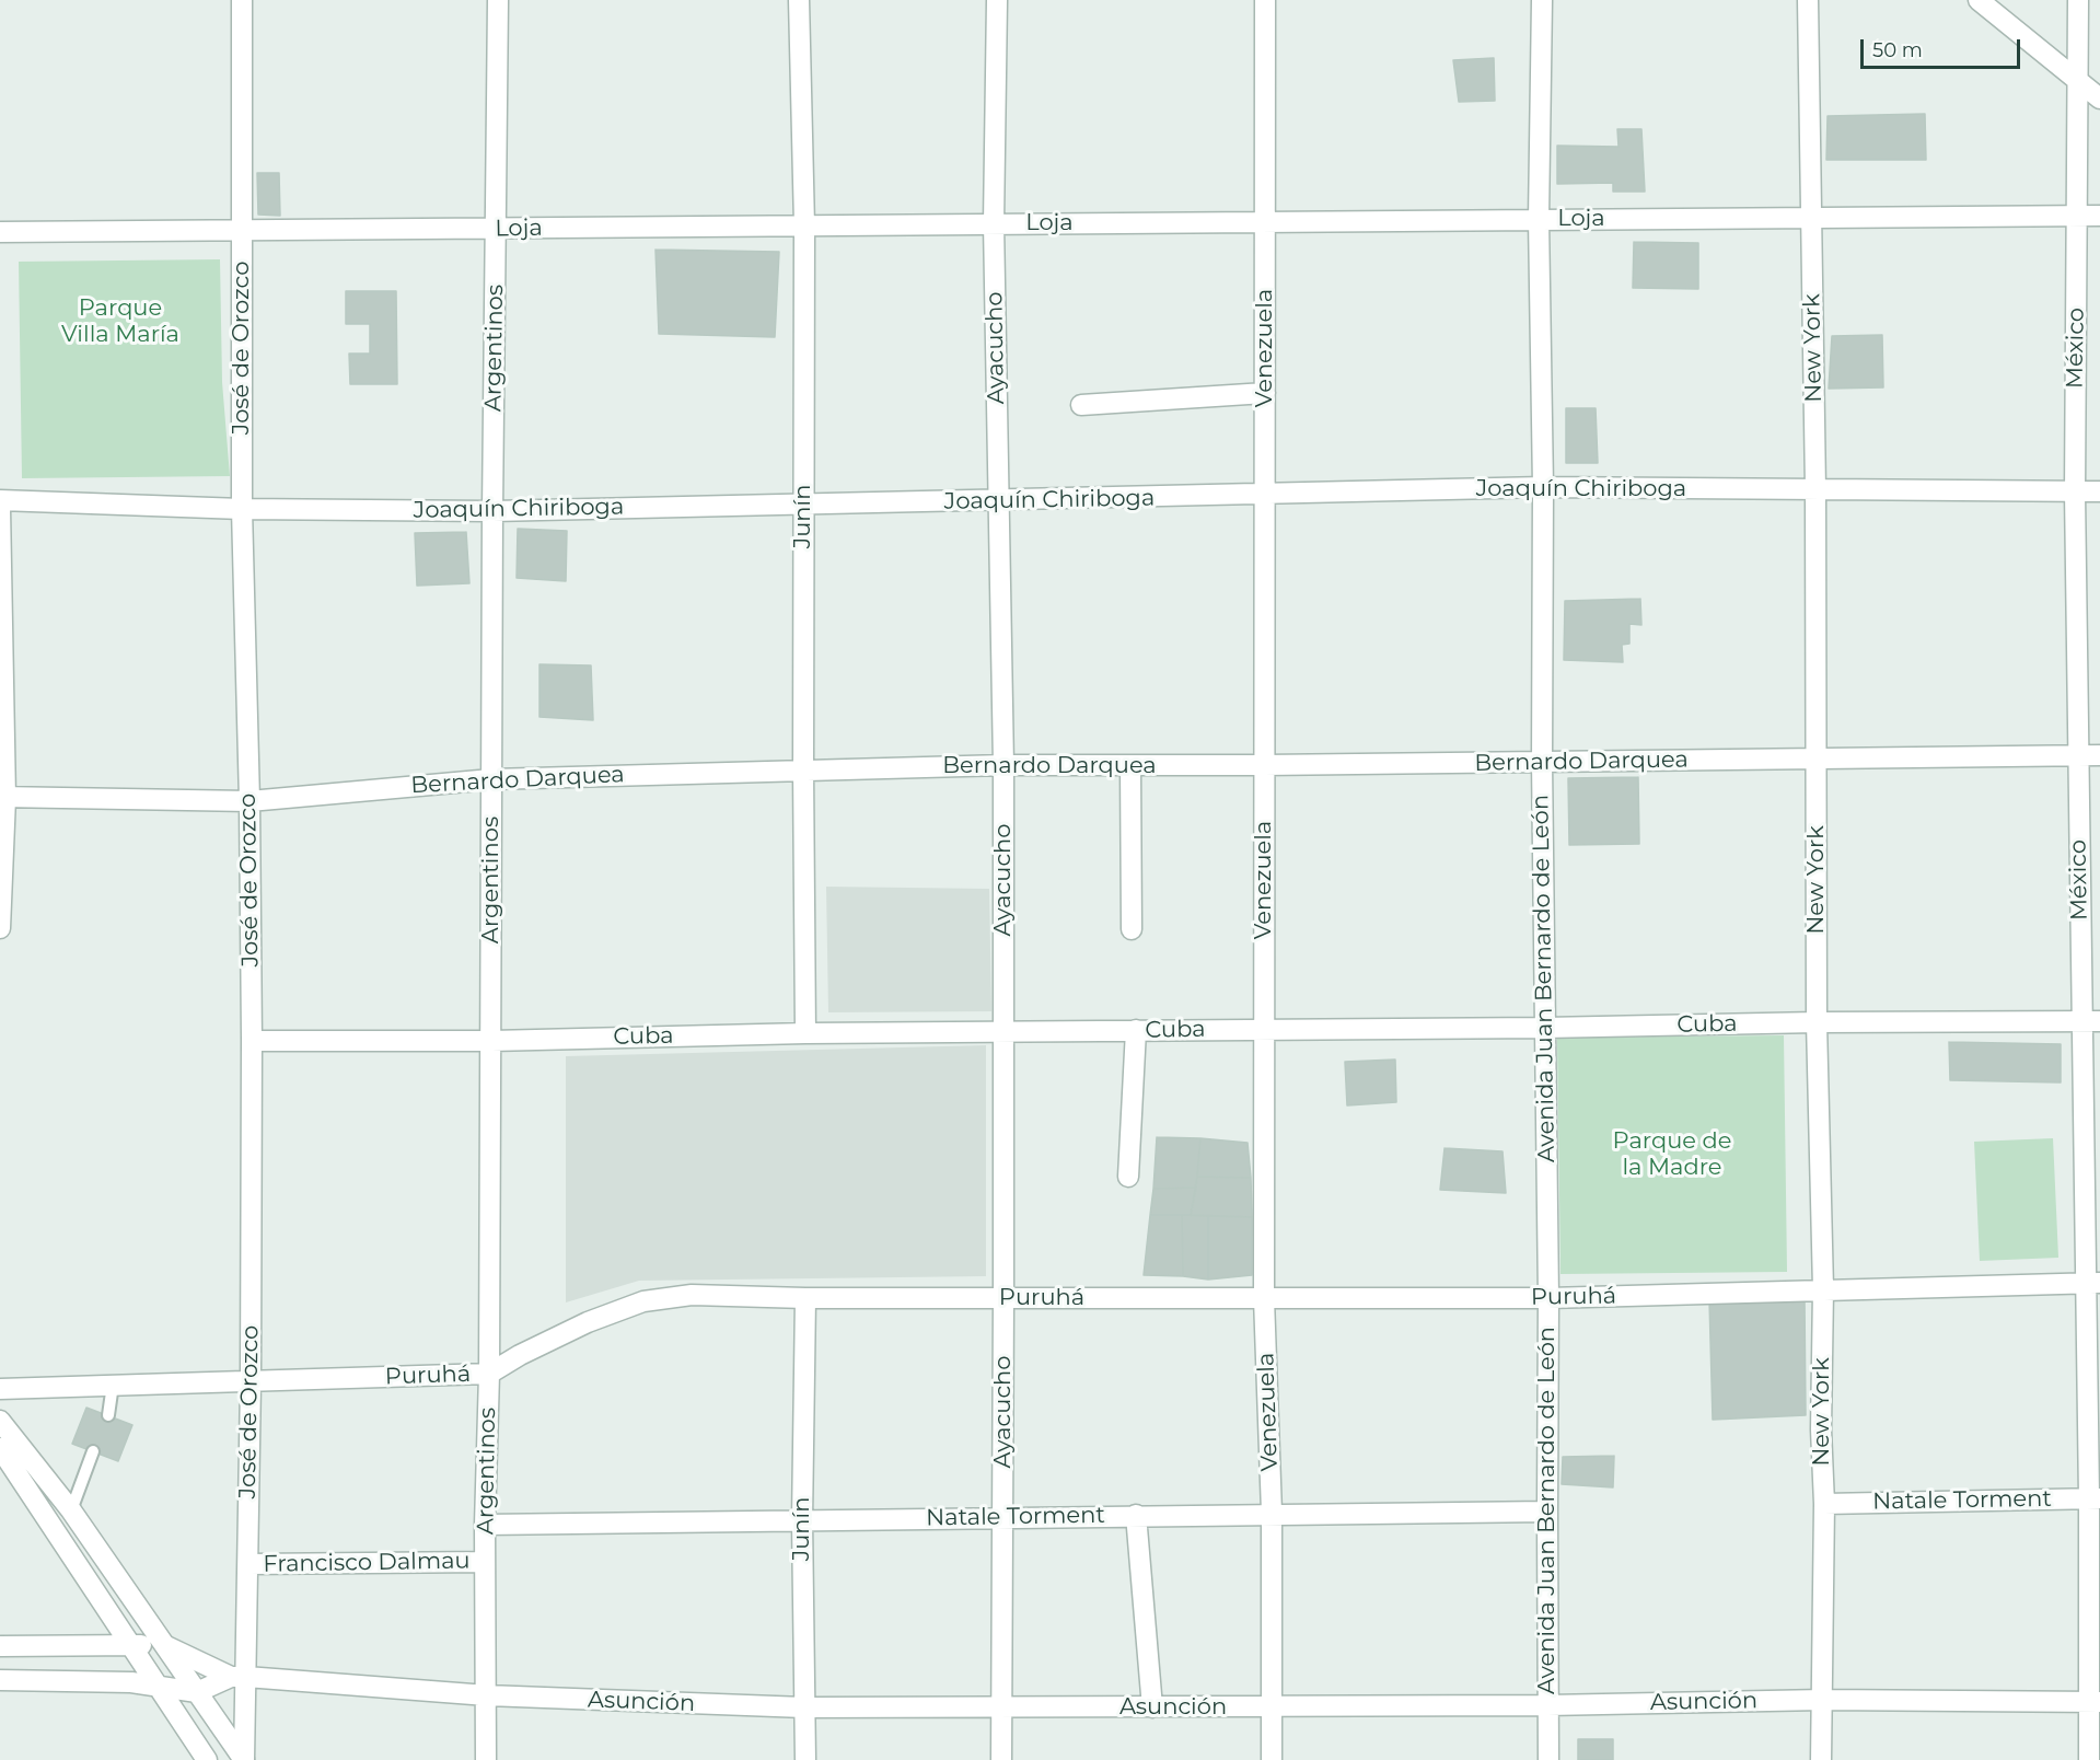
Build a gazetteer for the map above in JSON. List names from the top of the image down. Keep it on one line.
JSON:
{"streets":{"street":["Loja","José de Orozco","Argentinos","Ayacucho","Venezuela","New York","México","Joaquín Chiriboga","Junín","Bernardo Darquea","Avenida Juan Bernardo de León","Cuba","Puruhá","Natale Torment","Francisco Dalmau","Asunción"]},"crossings":[["Loja","José de Orozco"],["Loja","Argentinos"],["Loja","Ayacucho"],["Loja","Venezuela"],["Loja","New York"],["Loja","México"],["Loja","Junín"],["Loja","Avenida Juan Bernardo de León"],["José de Orozco","Joaquín Chiriboga"],["José de Orozco","Bernardo Darquea"],["José de Orozco","Cuba"],["José de Orozco","Puruhá"],["José de Orozco","Francisco Dalmau"],["José de Orozco","Asunción"],["Argentinos","Joaquín Chiriboga"],["Argentinos","Bernardo Darquea"],["Argentinos","Cuba"],["Argentinos","Puruhá"],["Argentinos","Natale Torment"],["Argentinos","Francisco Dalmau"],["Argentinos","Asunción"],["Ayacucho","Joaquín Chiriboga"],["Ayacucho","Bernardo Darquea"],["Ayacucho","Cuba"],["Ayacucho","Puruhá"],["Ayacucho","Natale Torment"],["Ayacucho","Asunción"],["Venezuela","Joaquín Chiriboga"],["Venezuela","Bernardo Darquea"],["Venezuela","Cuba"],["Venezuela","Puruhá"],["Venezuela","Natale Torment"],["Venezuela","Asunción"],["New York","Joaquín Chiriboga"],["New York","Bernardo Darquea"],["New York","Cuba"],["New York","Puruhá"],["New York","Natale Torment"],["New York","Asunción"],["México","Joaquín Chiriboga"],["México","Bernardo Darquea"],["México","Cuba"],["México","Puruhá"],["México","Natale Torment"],["México","Asunción"],["Joaquín Chiriboga","Junín"],["Joaquín Chiriboga","Avenida Juan Bernardo de León"],["Junín","Bernardo Darquea"],["Junín","Cuba"],["Junín","Puruhá"],["Junín","Natale Torment"],["Junín","Asunción"],["Bernardo Darquea","Avenida Juan Bernardo de León"],["Avenida Juan Bernardo de León","Cuba"],["Avenida Juan Bernardo de León","Puruhá"],["Avenida Juan Bernardo de León","Natale Torment"],["Avenida Juan Bernardo de León","Asunción"]],"parks":["Parque Villa María","Parque de la Madre"],"scale_bar":"50 m"}
